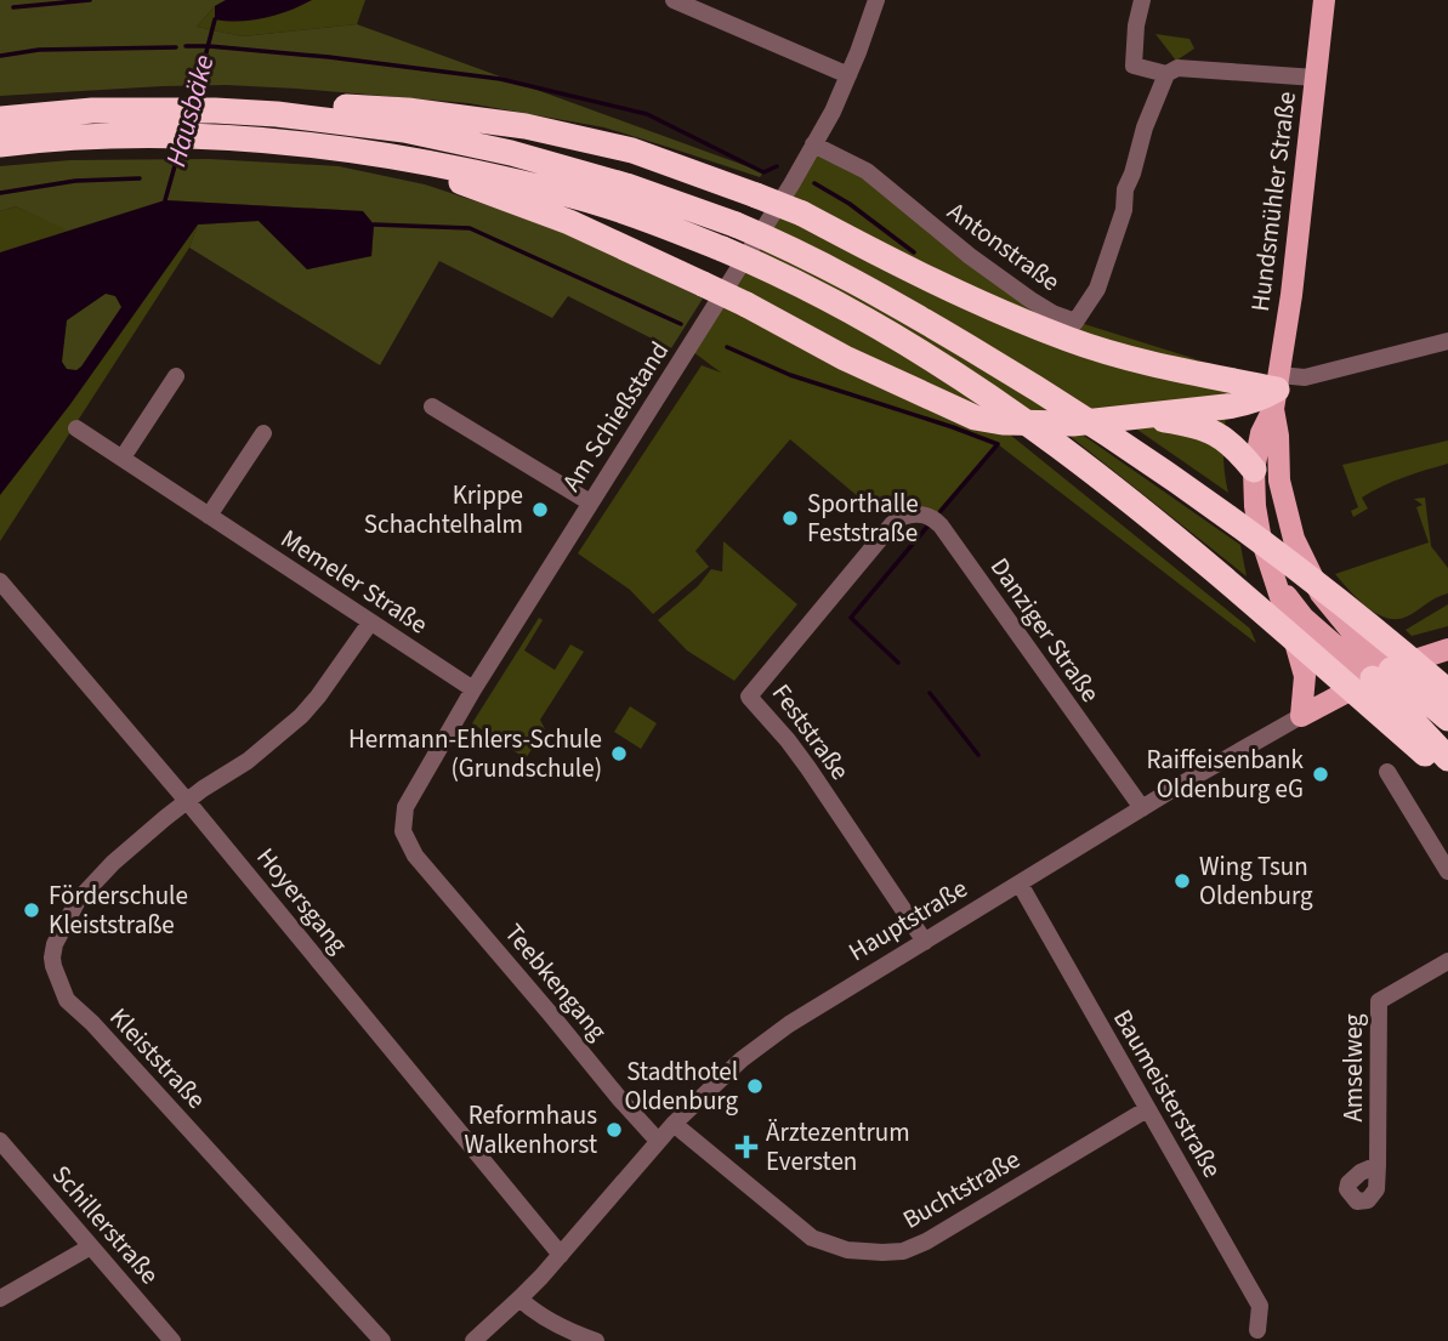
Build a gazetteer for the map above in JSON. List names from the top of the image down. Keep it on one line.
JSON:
{"streets":{"main road":["Hundsmühler Straße","Hauptstraße"],"street":["Antonstraße","Am Schießstand","Memeler Straße","Danziger Straße","Feststraße","Hoyersgang","Teebkengang","Kleiststraße","Amselweg","Baumeisterstraße","Buchtstraße","Schillerstraße"]},"crossings":[["Hundsmühler Straße","Hauptstraße"],["Antonstraße","Am Schießstand"],["Am Schießstand","Memeler Straße"],["Am Schießstand","Teebkengang"],["Memeler Straße","Kleiststraße"],["Danziger Straße","Feststraße"],["Danziger Straße","Hauptstraße"],["Feststraße","Hauptstraße"],["Hoyersgang","Hauptstraße"],["Hoyersgang","Kleiststraße"],["Hauptstraße","Teebkengang"],["Hauptstraße","Baumeisterstraße"],["Hauptstraße","Buchtstraße"],["Baumeisterstraße","Buchtstraße"]],"water":["Hausbäke"],"places":{"other":["Krippe Schachtelhalm","Sporthalle Feststraße","Hermann-Ehlers-Schule (Grundschule)","Raiffeisenbank Oldenburg eG","Wing Tsun Oldenburg","Förderschule Kleiststraße","Stadthotel Oldenburg","Reformhaus Walkenhorst"],"health":["Ärztezentrum Eversten"]}}
